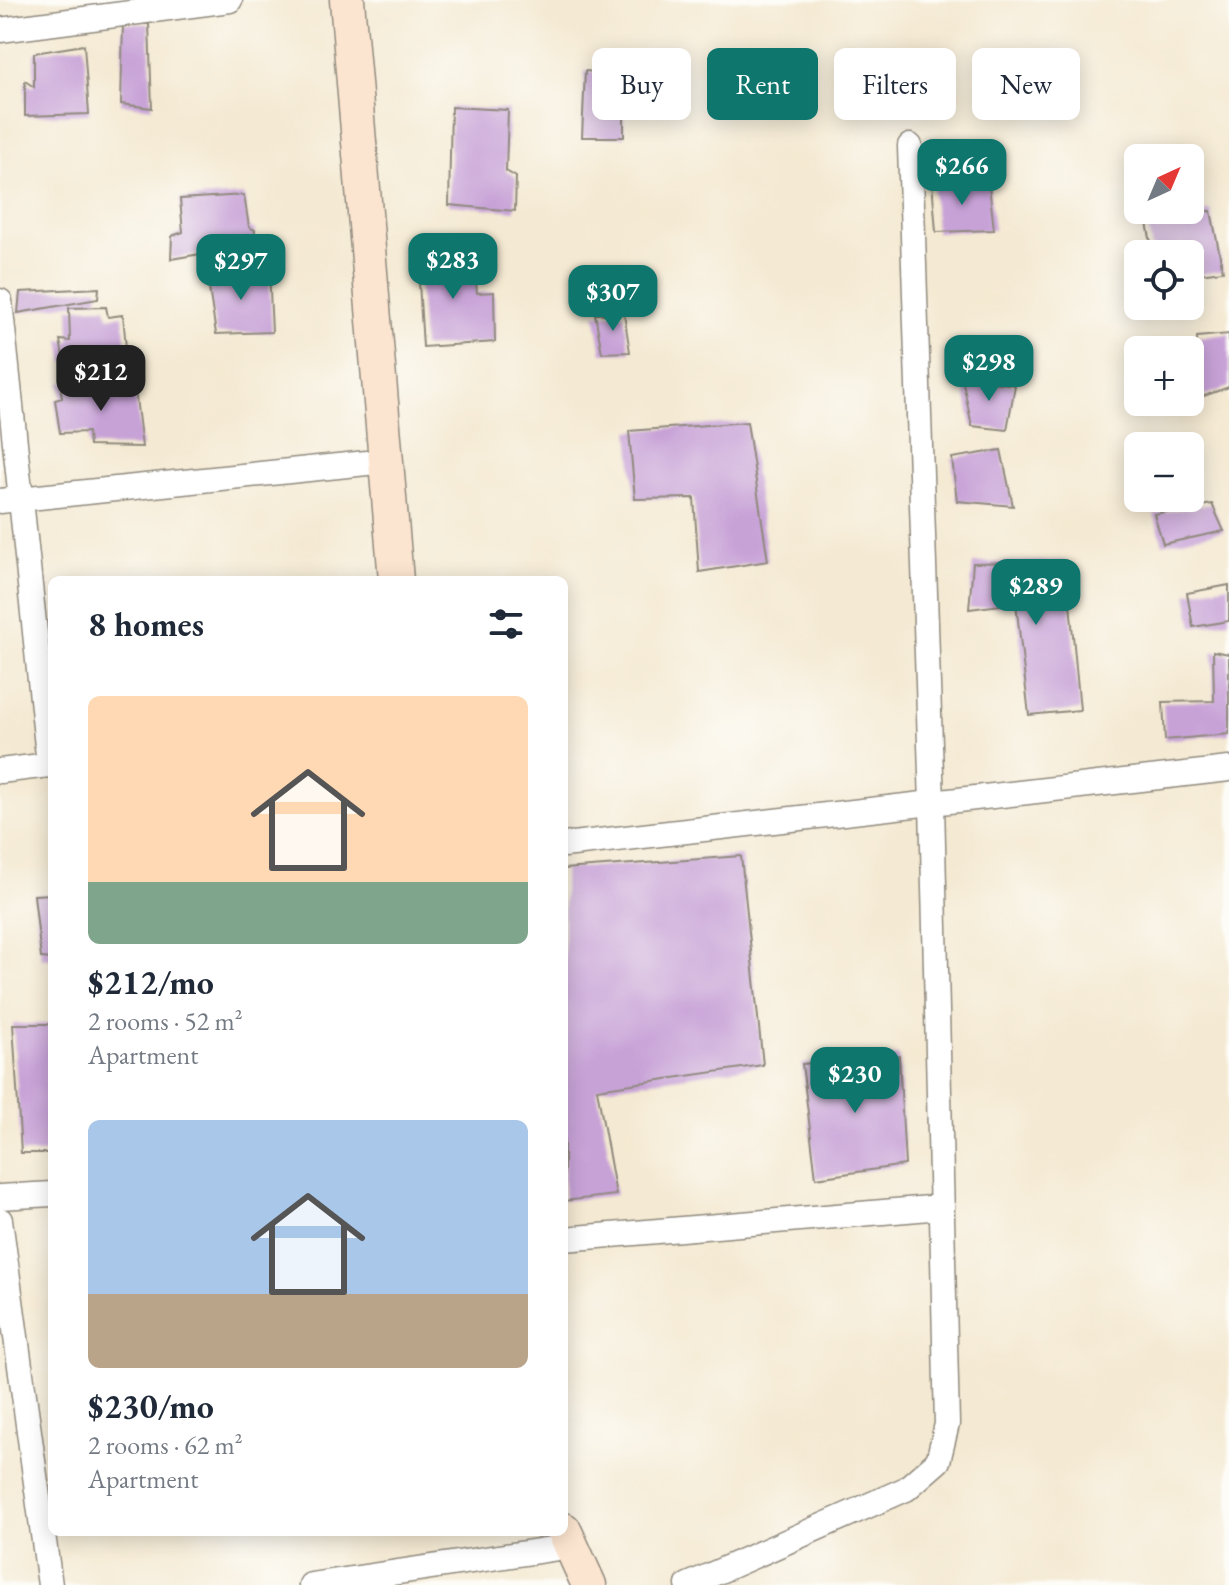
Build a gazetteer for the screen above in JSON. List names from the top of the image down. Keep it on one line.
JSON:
{"north":"top right","page":{"chip":["Buy","Rent","Filters","New"],"price":["$266","$283","$297","$307","$298","$212","$289","$230"],"map_buttons":["+","−"],"heading":"8 homes","list":[{"name":"$212/mo","note":"2 rooms · 52 m² · Apartment"},{"name":"$230/mo","note":"2 rooms · 62 m² · Apartment"}]}}
